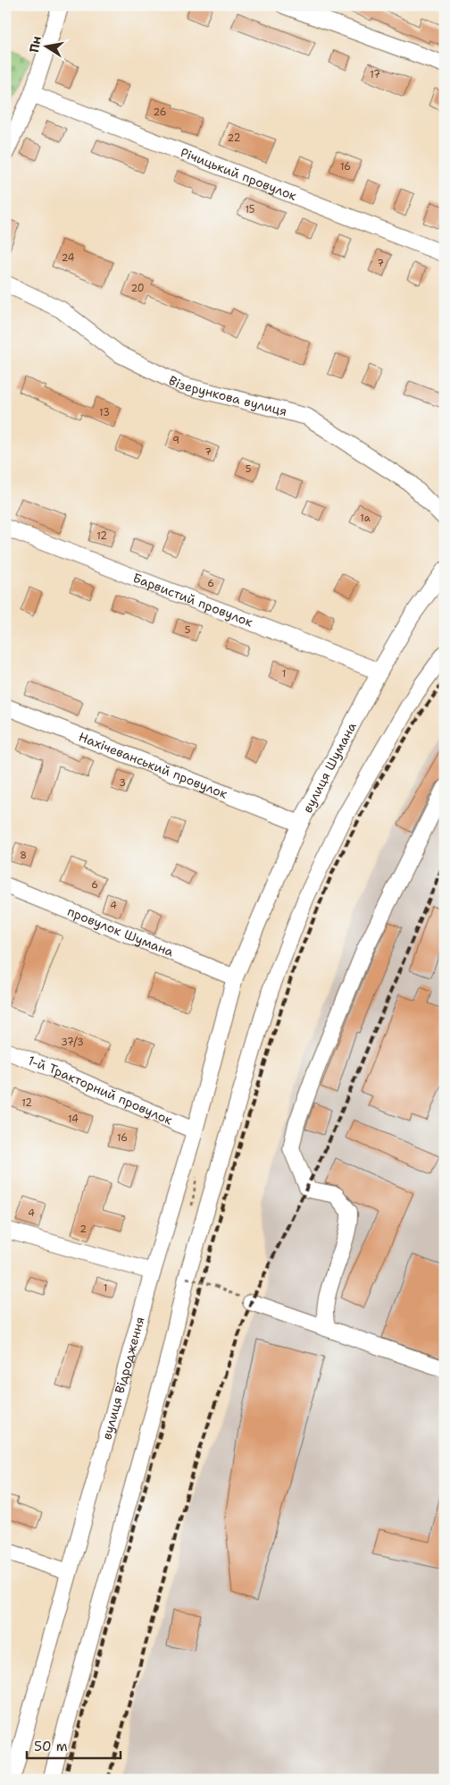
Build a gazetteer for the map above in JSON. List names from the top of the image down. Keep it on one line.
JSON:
{"streets":{"street":["Річицький провулок","Візерункова вулиця","Барвистий провулок","Нахічеванський провулок","вулиця Шумана","провулок Шумана","1-й Тракторний провулок","вулиця Відродження"]},"crossings":[["Барвистий провулок","вулиця Шумана"],["Нахічеванський провулок","вулиця Шумана"],["вулиця Шумана","провулок Шумана"],["вулиця Шумана","вулиця Відродження"],["провулок Шумана","вулиця Відродження"],["1-й Тракторний провулок","вулиця Відродження"]],"house_numbers":["17","26","22","16","15","24","7","20","13","9","7","5","1а","12","6","5","1","3","8","6","4","37/3","12","14","16","4","2","1"],"scale_bar":"50 m","north":"left"}
